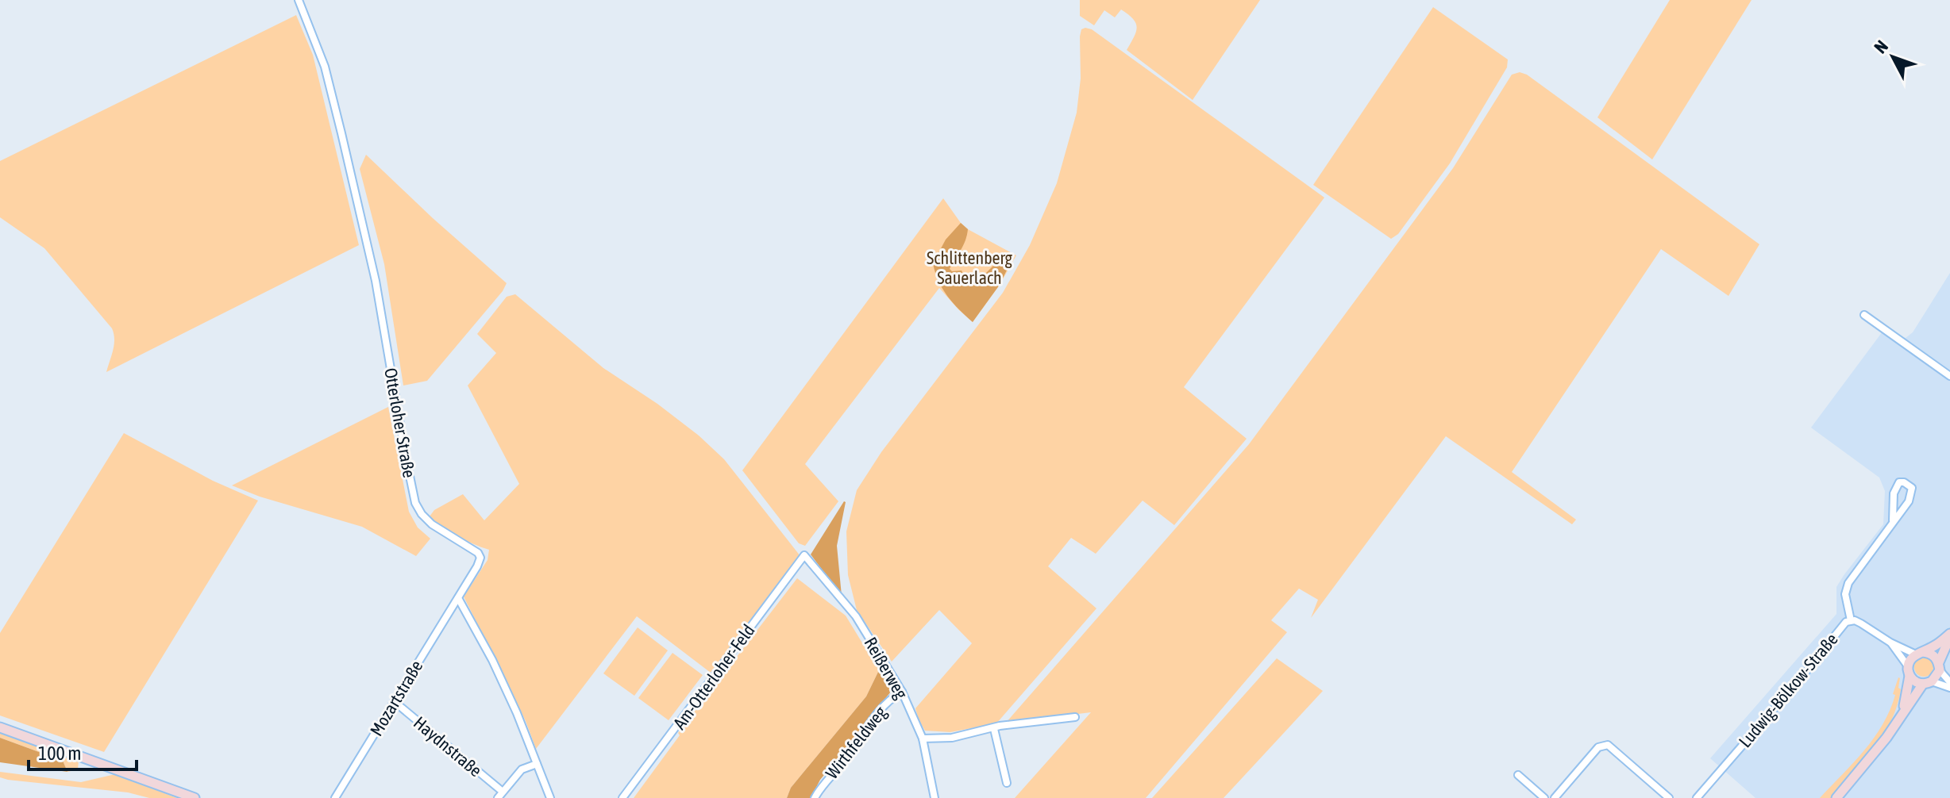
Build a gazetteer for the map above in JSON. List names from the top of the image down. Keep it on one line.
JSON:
{"streets":{"street":["Otterloher Straße","Reißerweg","Am-Otterloher-Feld","Ludwig-Bölkow-Straße","Mozartstraße","Wirthfeldweg","Haydnstraße"]},"crossings":[["Otterloher Straße","Mozartstraße"],["Reißerweg","Am-Otterloher-Feld"],["Reißerweg","Wirthfeldweg"],["Mozartstraße","Haydnstraße"]],"parks":["Schlittenberg Sauerlach"],"scale_bar":"100 m","north":"top left"}
